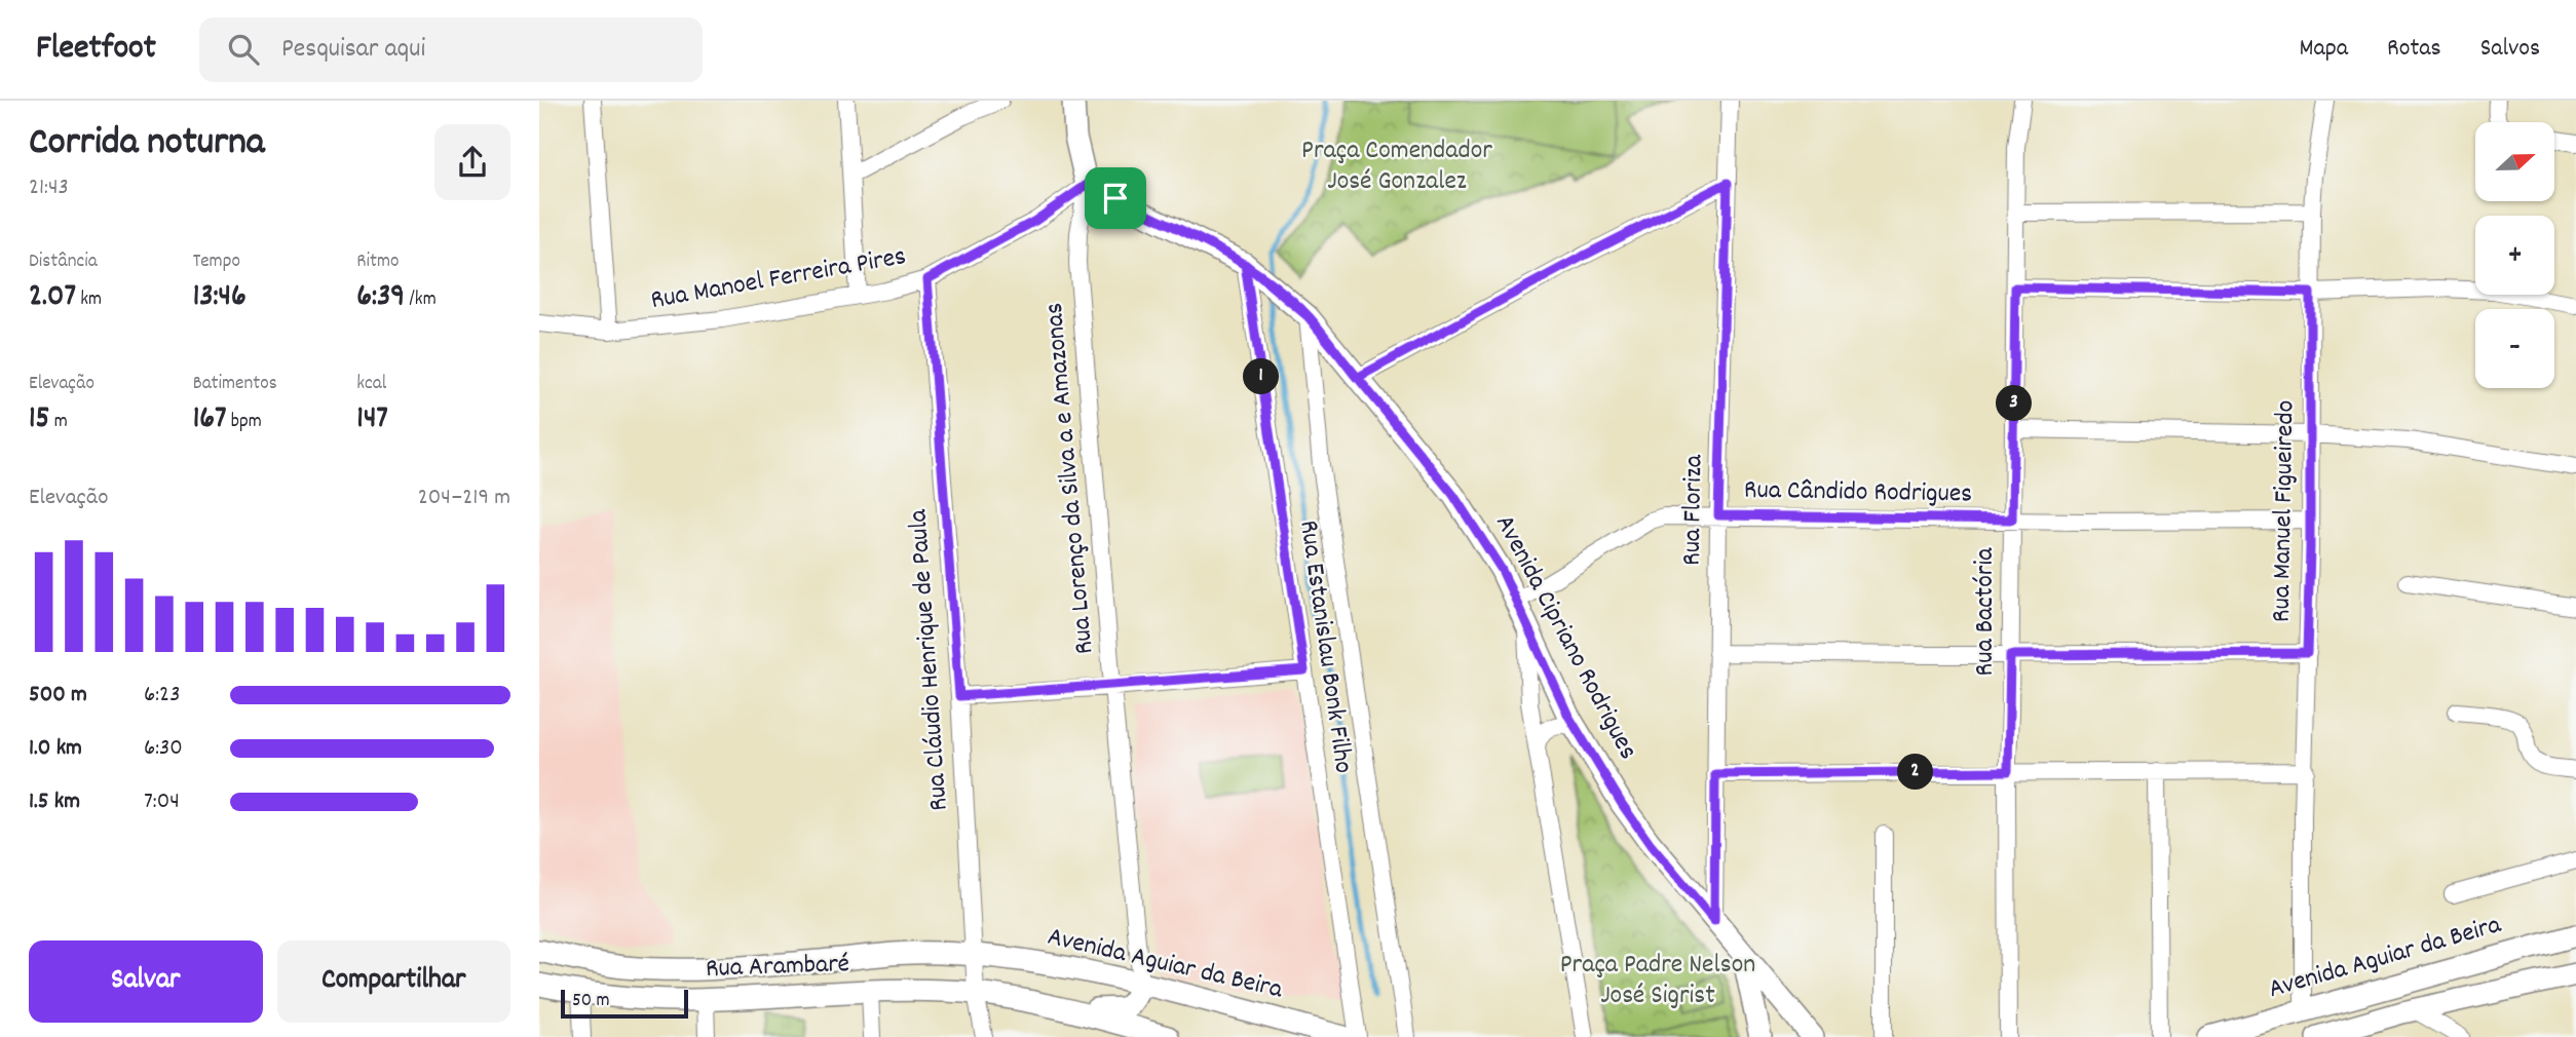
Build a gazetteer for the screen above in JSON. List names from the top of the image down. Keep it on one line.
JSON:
{"streets":{"main road":["Avenida Cipriano Rodrigues","Avenida Aguiar da Beira","Rua Arambaré"],"street":["Rua Manoel Ferreira Pires","Rua Lorenço da Silva a e Amazonas","Rua Cândido Rodrigues","Rua Floriza","Rua Manuel Figueiredo","Rua Bactória","Rua Estanislau Bonk Filho","Rua Cláudio Henrique de Paula"]},"crossings":[["Rua Manoel Ferreira Pires","Rua Lorenço da Silva a e Amazonas"],["Rua Manoel Ferreira Pires","Avenida Cipriano Rodrigues"],["Rua Manoel Ferreira Pires","Rua Cláudio Henrique de Paula"],["Rua Lorenço da Silva a e Amazonas","Avenida Cipriano Rodrigues"],["Rua Lorenço da Silva a e Amazonas","Avenida Aguiar da Beira"],["Rua Cândido Rodrigues","Rua Floriza"],["Rua Cândido Rodrigues","Rua Manuel Figueiredo"],["Rua Cândido Rodrigues","Rua Bactória"],["Rua Cândido Rodrigues","Avenida Cipriano Rodrigues"],["Rua Floriza","Avenida Cipriano Rodrigues"],["Rua Manuel Figueiredo","Avenida Aguiar da Beira"],["Avenida Cipriano Rodrigues","Rua Estanislau Bonk Filho"],["Rua Cláudio Henrique de Paula","Avenida Aguiar da Beira"],["Rua Cláudio Henrique de Paula","Rua Arambaré"],["Avenida Aguiar da Beira","Rua Arambaré"]],"parks":["Praça Comendador José Gonzalez","Praça Padre Nelson José Sigrist"],"scale_bar":"50 m","north":"right","page":{"header":"Fleetfoot","search":"Pesquisar aqui","nav":["Mapa","Rotas","Salvos"],"heading":["Corrida noturna","21:43"],"map_buttons":["+","−"],"stats":[["Distância","2.07 km"],["Tempo","13:46"],["Ritmo","6:39 /km"],["Elevação","15 m"],["Batimentos","167 bpm"],["kcal","147"]],"pins":["1","3","2"],"chart":["Elevação","204–219 m"],"list":[{"name":"500 m","note":"6:23"},{"name":"1.0 km","note":"6:30"},{"name":"1.5 km","note":"7:04"}],"buttons":["Salvar","Compartilhar"],"scale":"50 m"}}
